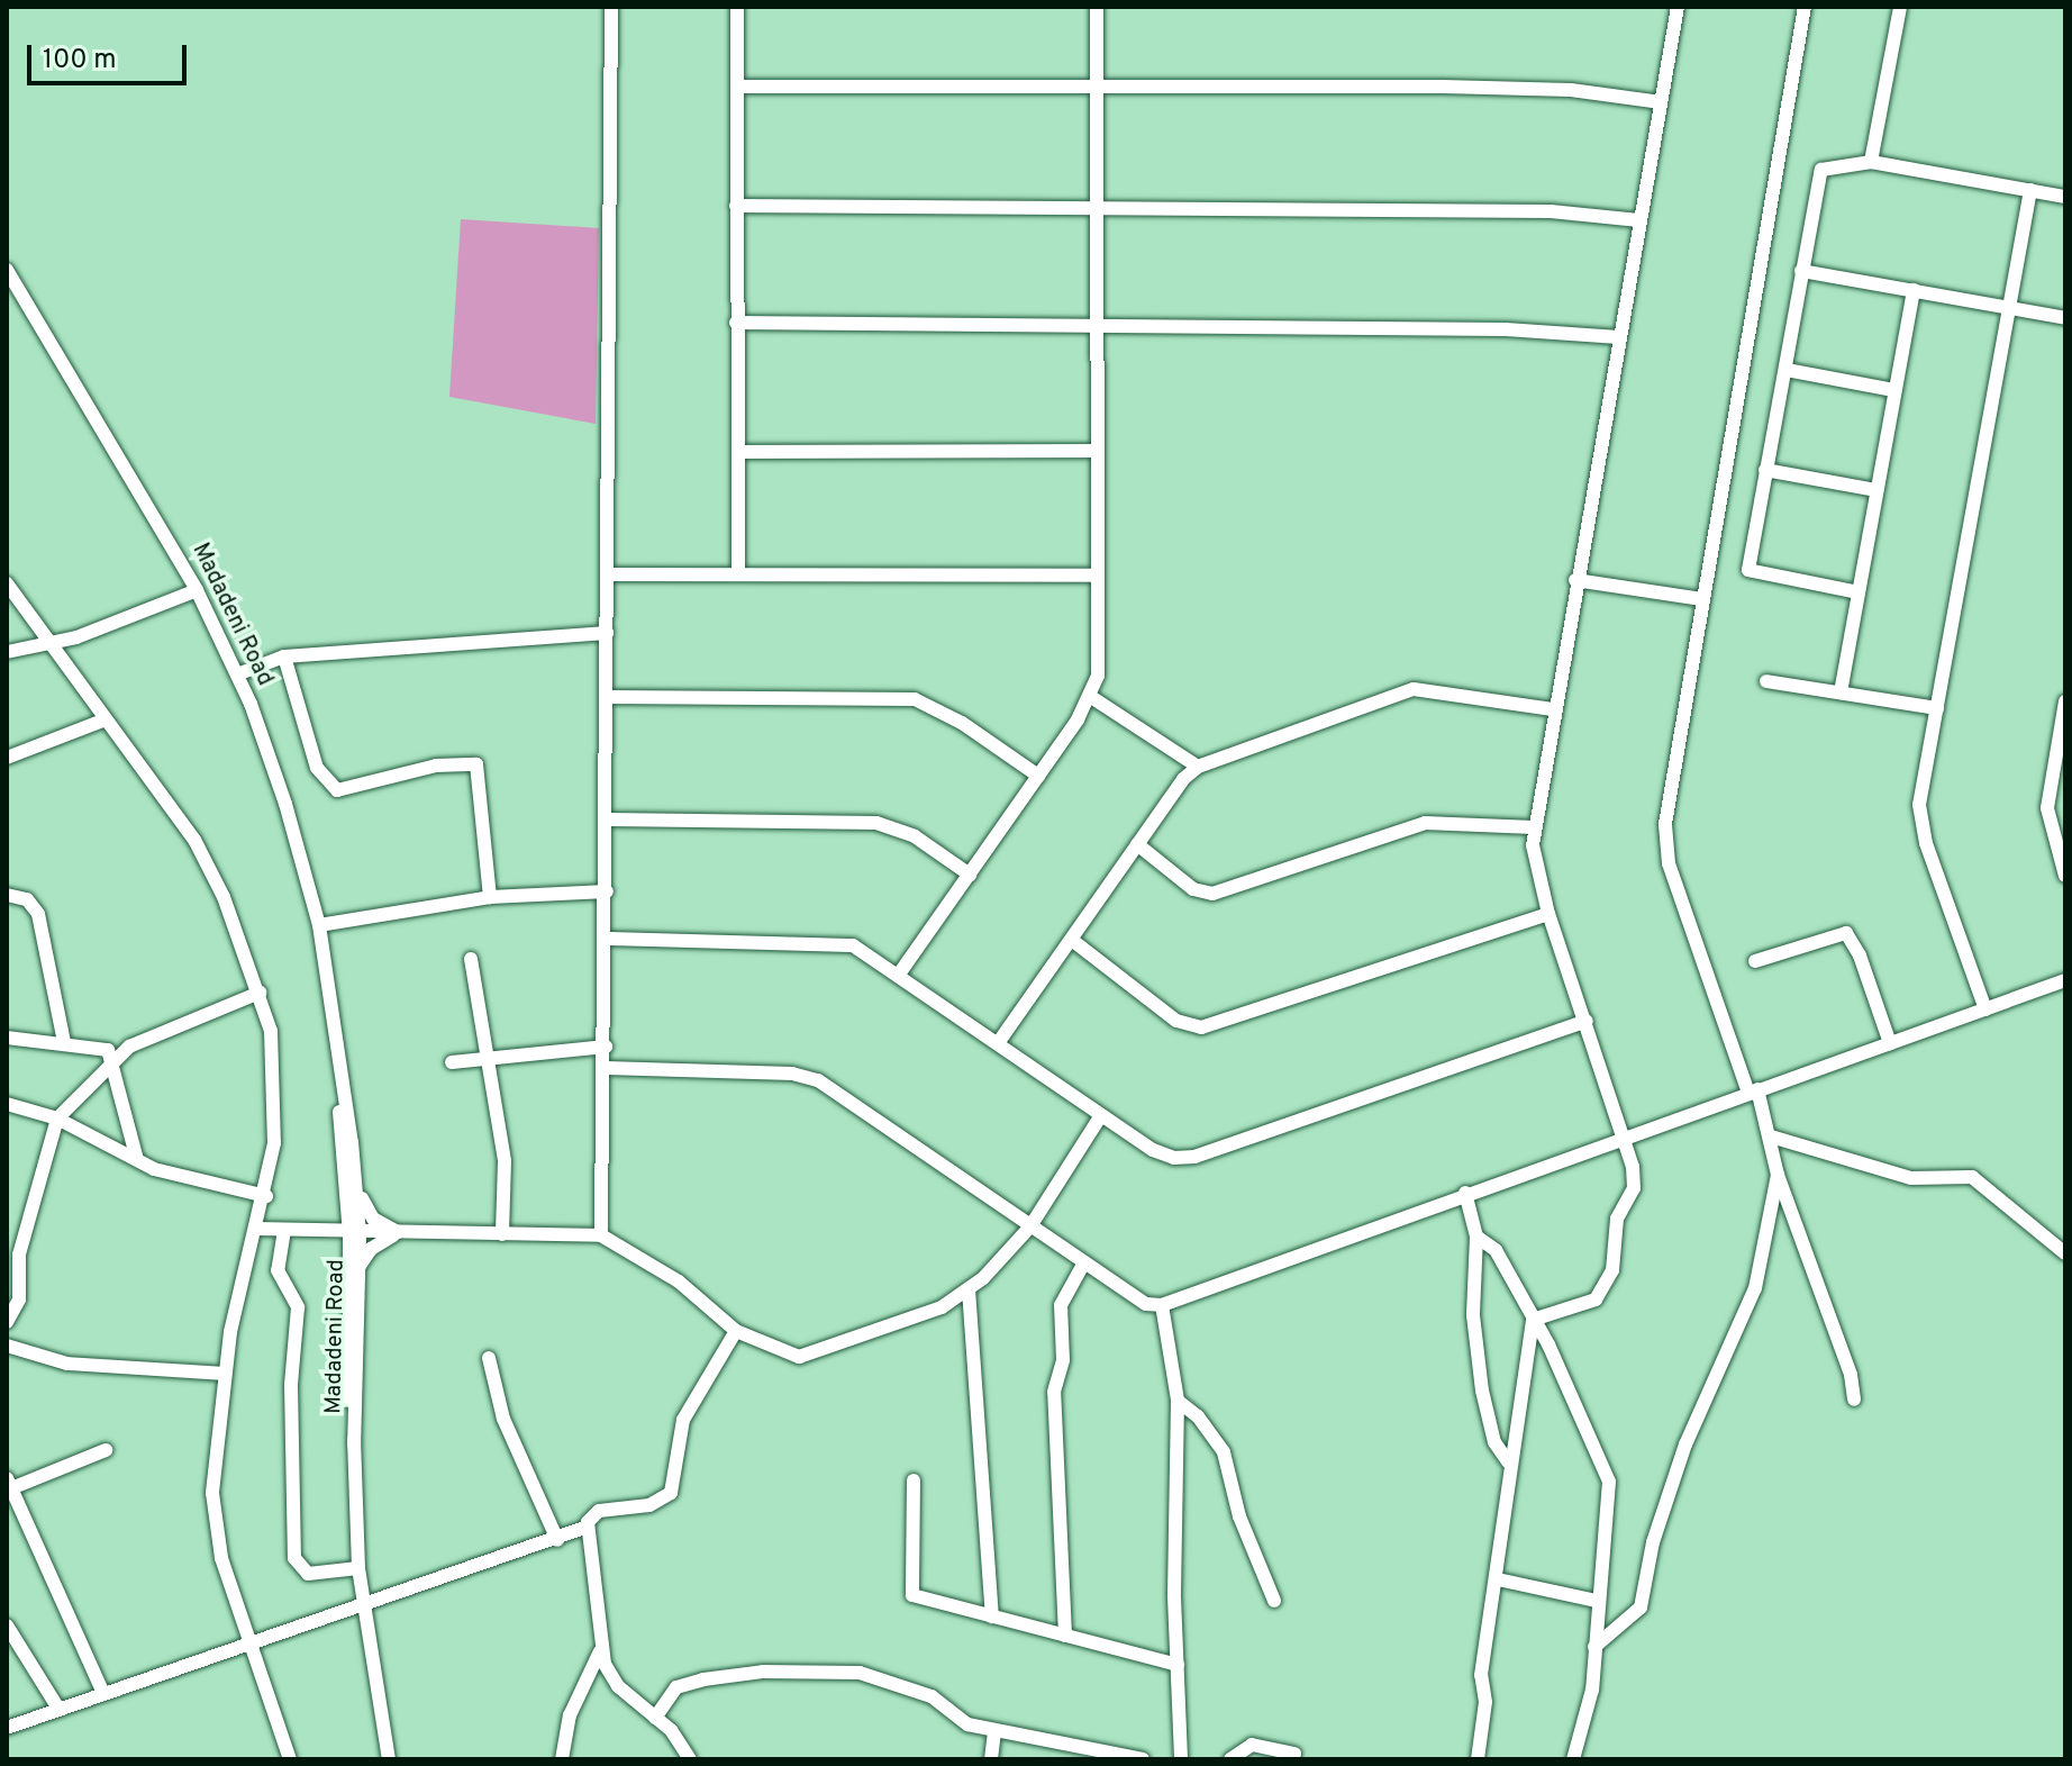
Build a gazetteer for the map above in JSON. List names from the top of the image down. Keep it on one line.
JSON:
{"streets":{"street":["Madadeni Road"]},"scale_bar":"100 m"}
